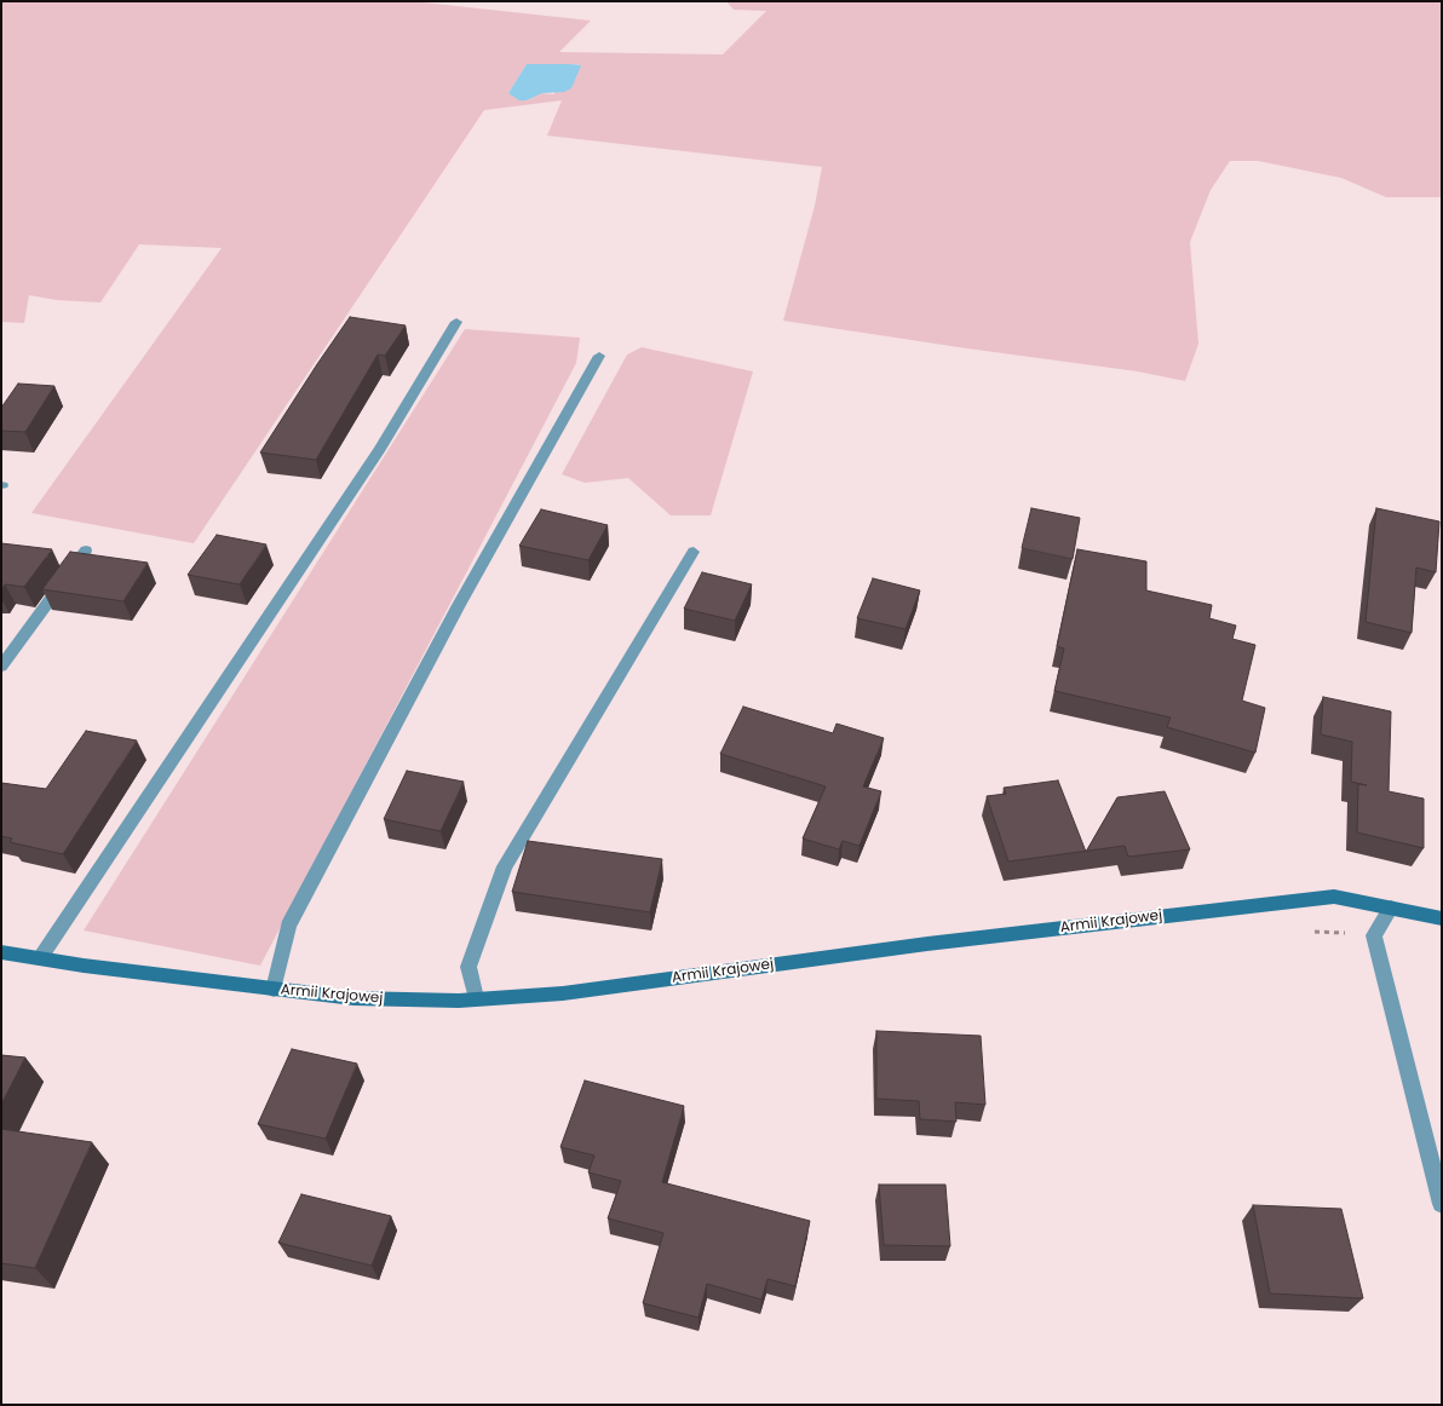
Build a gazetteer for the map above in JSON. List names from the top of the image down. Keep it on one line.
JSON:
{"streets":{"street":["Armii Krajowej"]}}
